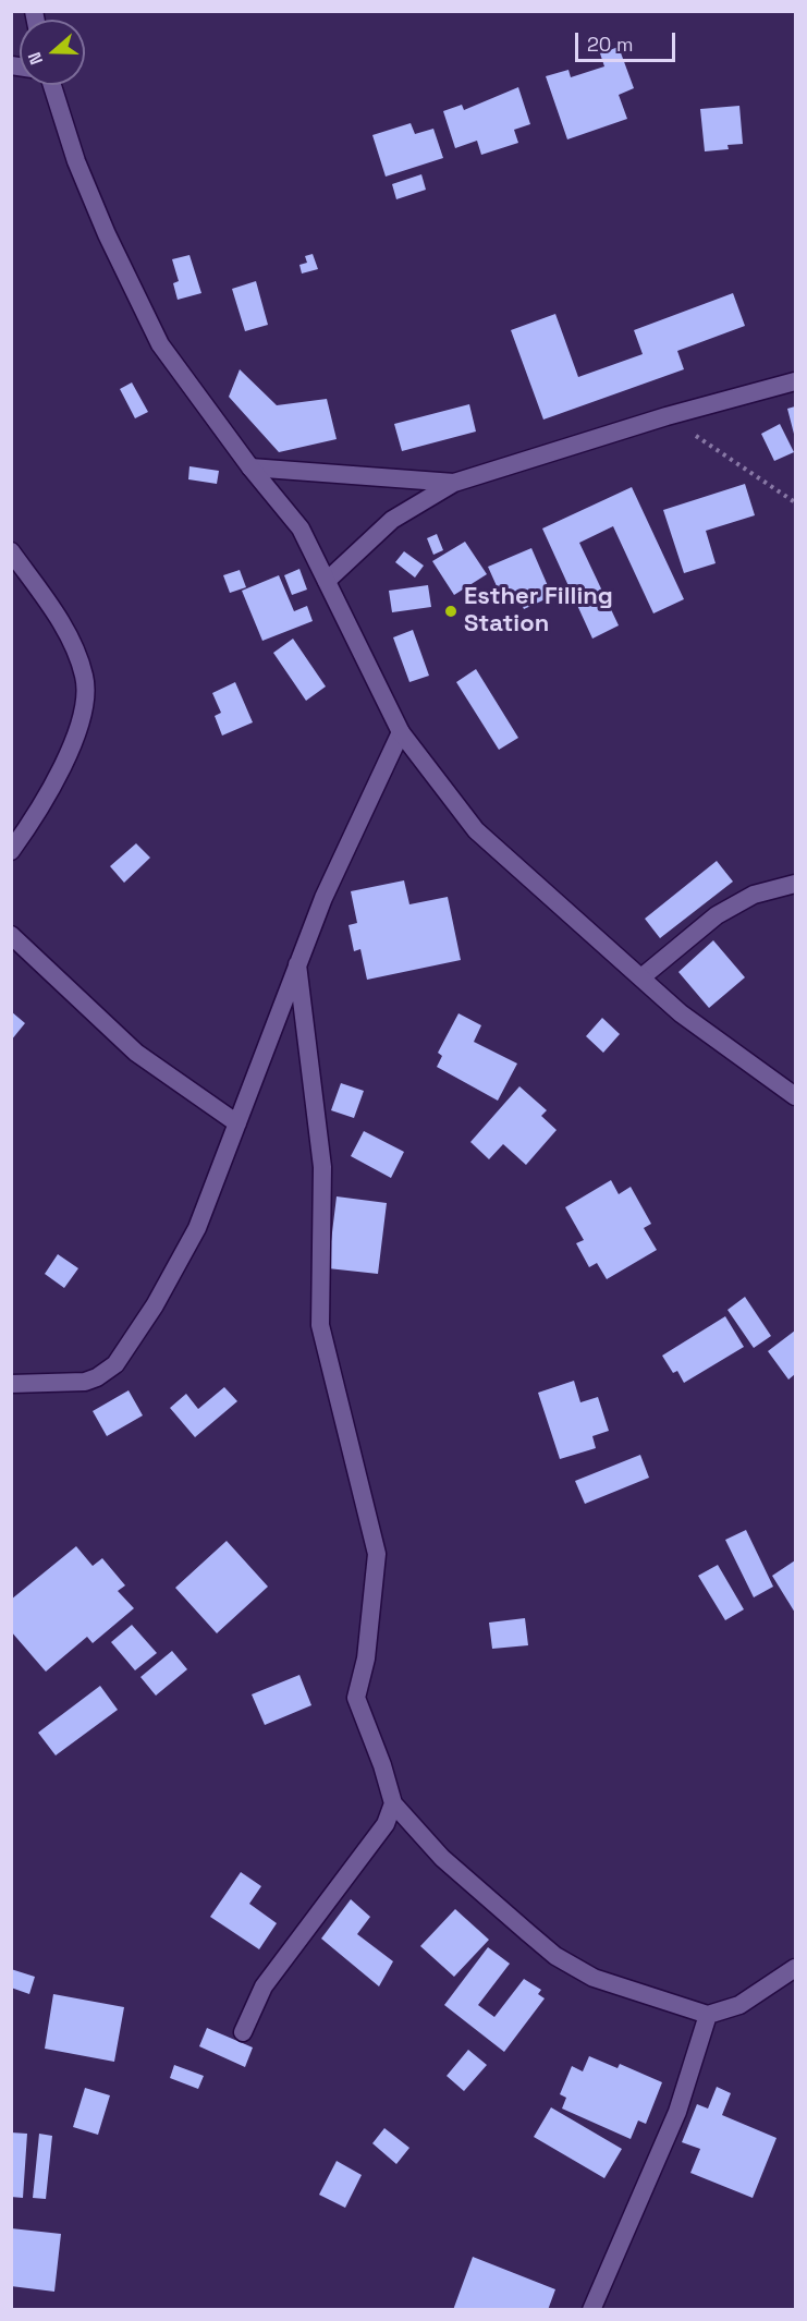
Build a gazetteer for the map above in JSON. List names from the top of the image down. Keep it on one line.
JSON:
{"places":["Esther Filling Station"],"scale_bar":"20 m","north":"left"}
